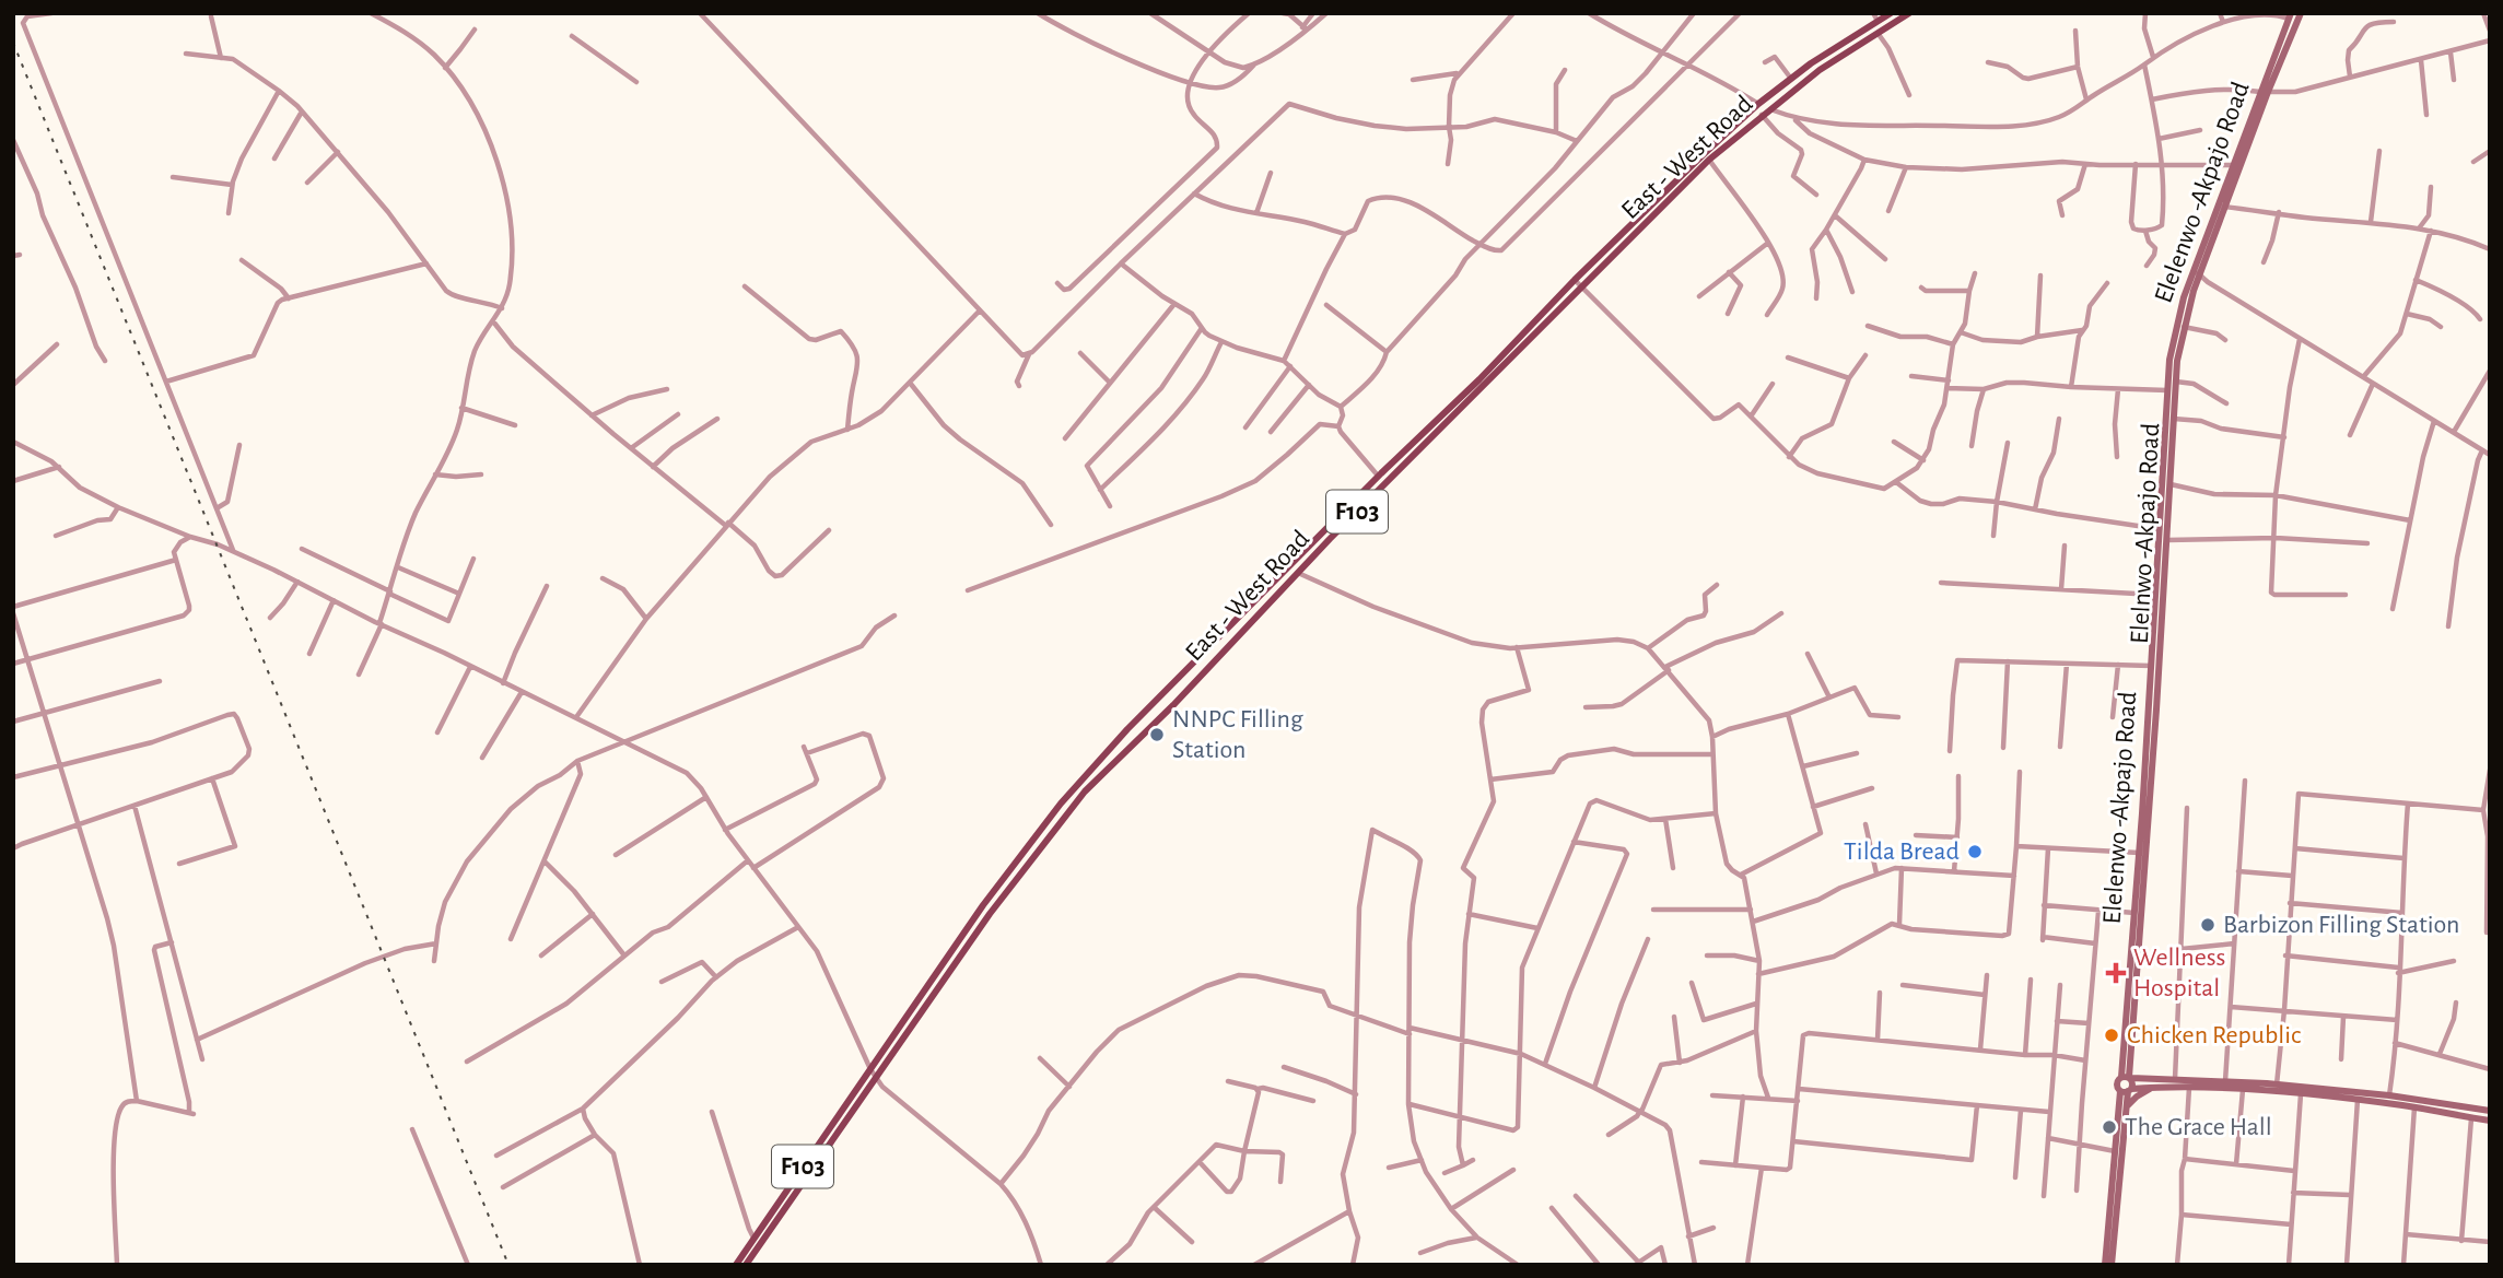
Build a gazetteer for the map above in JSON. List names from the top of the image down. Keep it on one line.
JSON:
{"streets":{"main road":["East - West Road","Elelenwo -Akpajo Road","F103","Elelnwo -Akpajo Road"]},"crossings":[["Elelenwo -Akpajo Road","Elelnwo -Akpajo Road"]],"places":{"other":["NNPC Filling Station","Tilda Bread","Barbizon Filling Station","Chicken Republic","The Grace Hall"],"health":["Wellness Hospital"]}}
